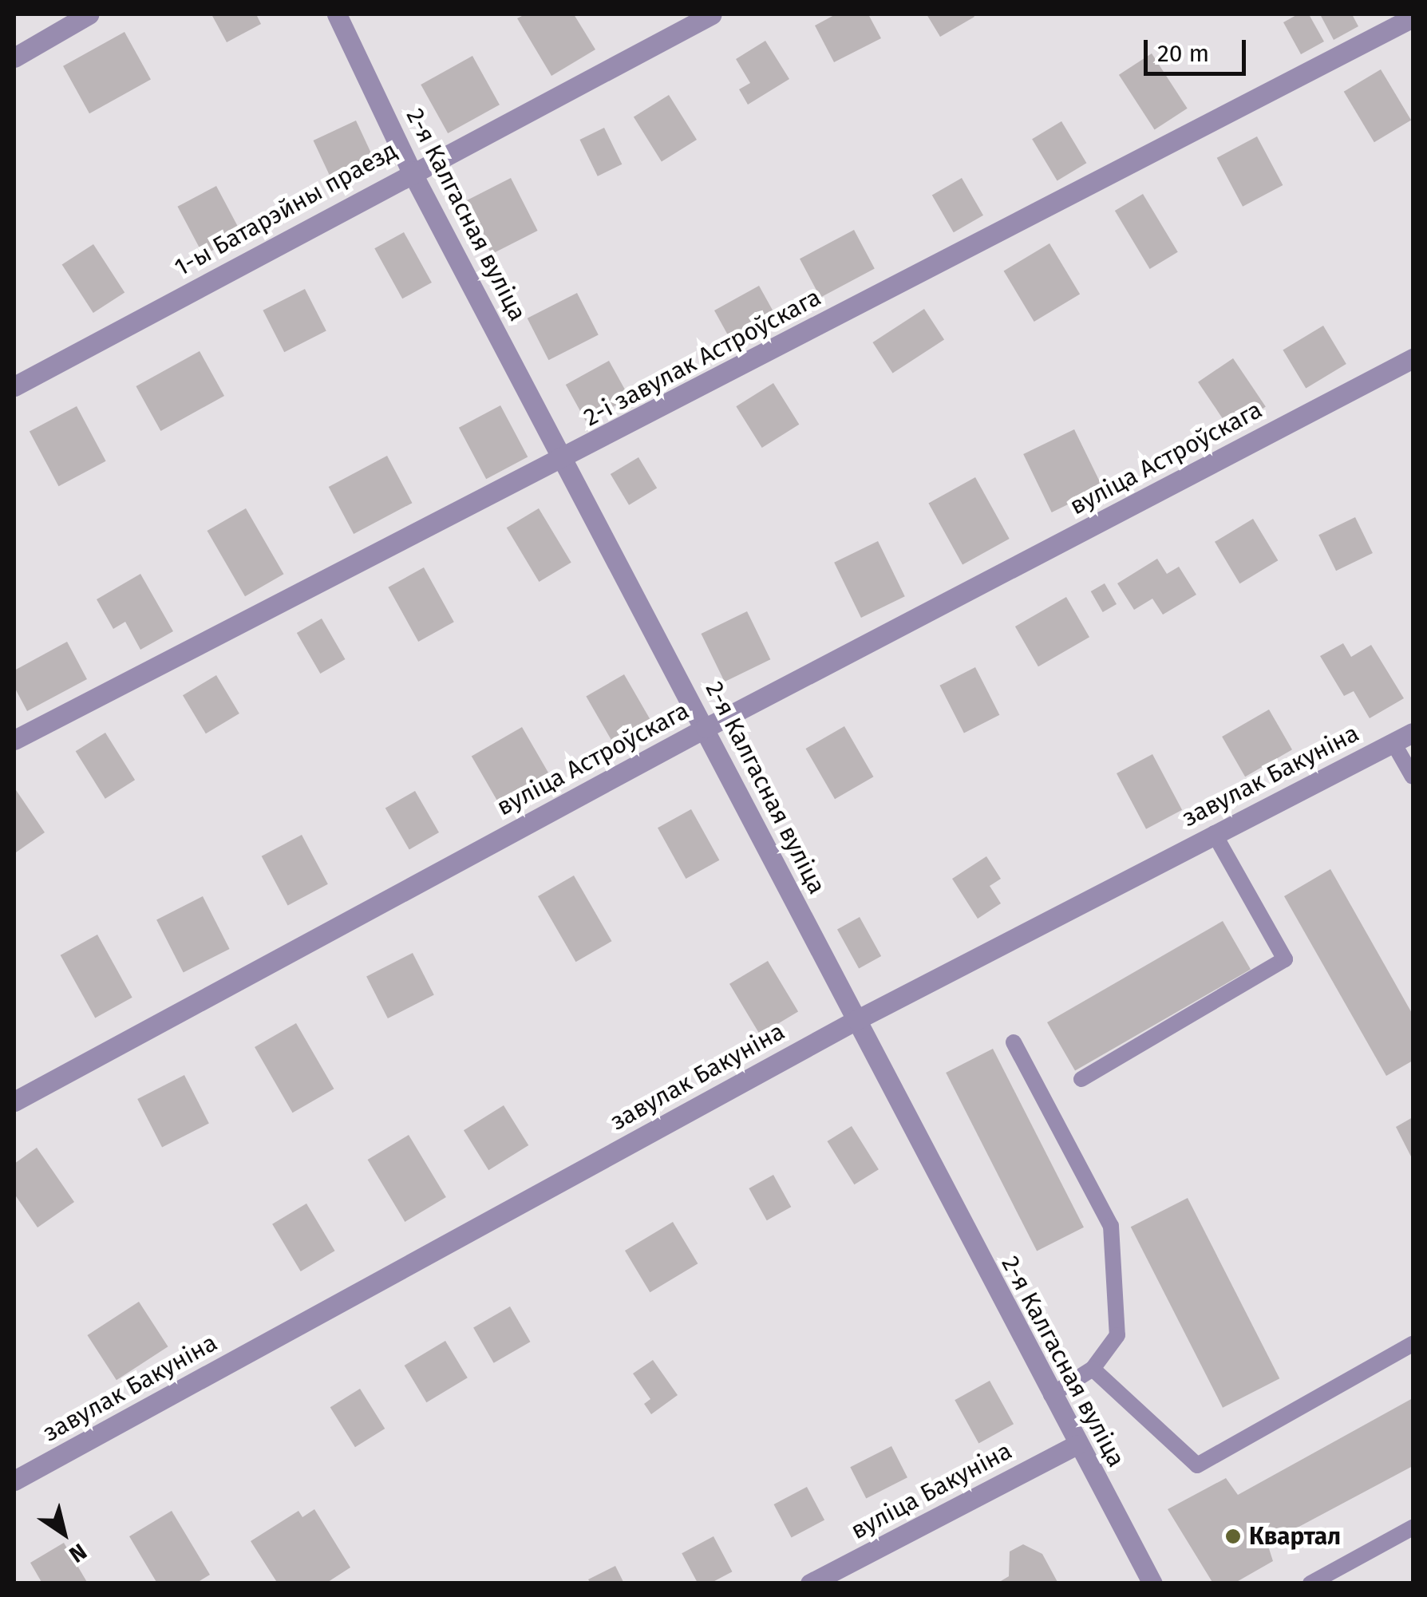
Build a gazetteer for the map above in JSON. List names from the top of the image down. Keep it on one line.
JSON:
{"streets":{"street":["1-ы Батарэйны праезд","2-я Калгасная вуліца","2-і завулак Астроўскага","вуліца Астроўскага","завулак Бакуніна","вуліца Бакуніна"]},"crossings":[["1-ы Батарэйны праезд","2-я Калгасная вуліца"],["2-я Калгасная вуліца","2-і завулак Астроўскага"],["2-я Калгасная вуліца","вуліца Астроўскага"],["2-я Калгасная вуліца","завулак Бакуніна"],["2-я Калгасная вуліца","вуліца Бакуніна"]],"places":["Квартал"],"scale_bar":"20 m","north":"bottom right"}
